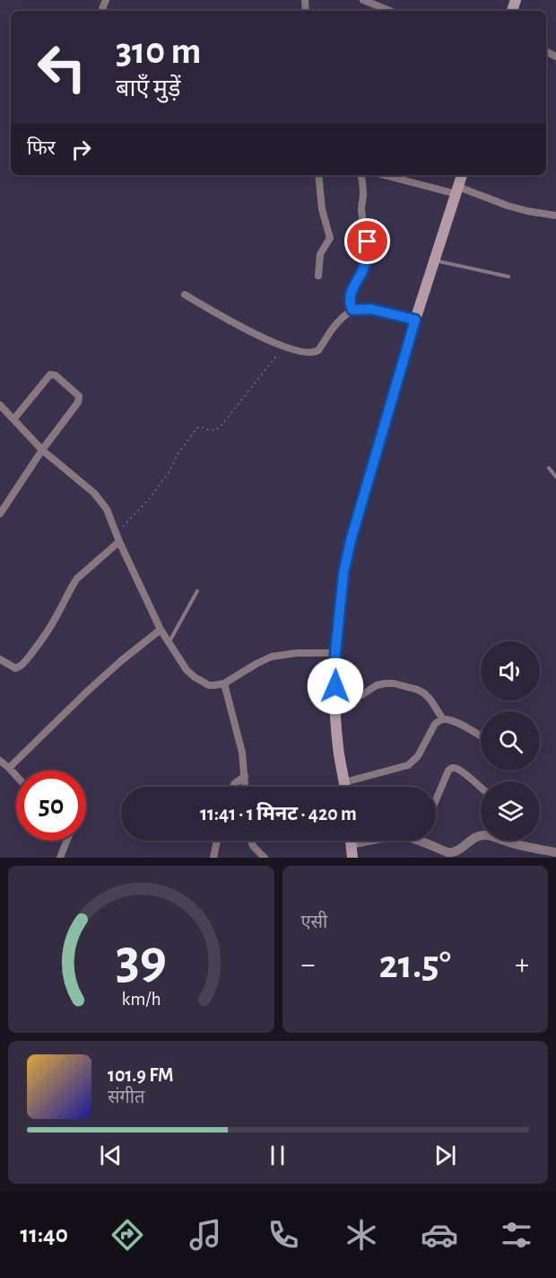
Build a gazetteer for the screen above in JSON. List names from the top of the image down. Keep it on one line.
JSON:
{"page":{"turn":["310 m","बाएँ मुड़ें"],"then":"फिर","limit":"50","trip":"11:41 · 1 मिनट · 420 m","tile":"एसी","heat":["−","21.5°","+"],"song":["101.9 FM","संगीत"],"tabs":"11:40","gauge":["39","km/h"]}}
